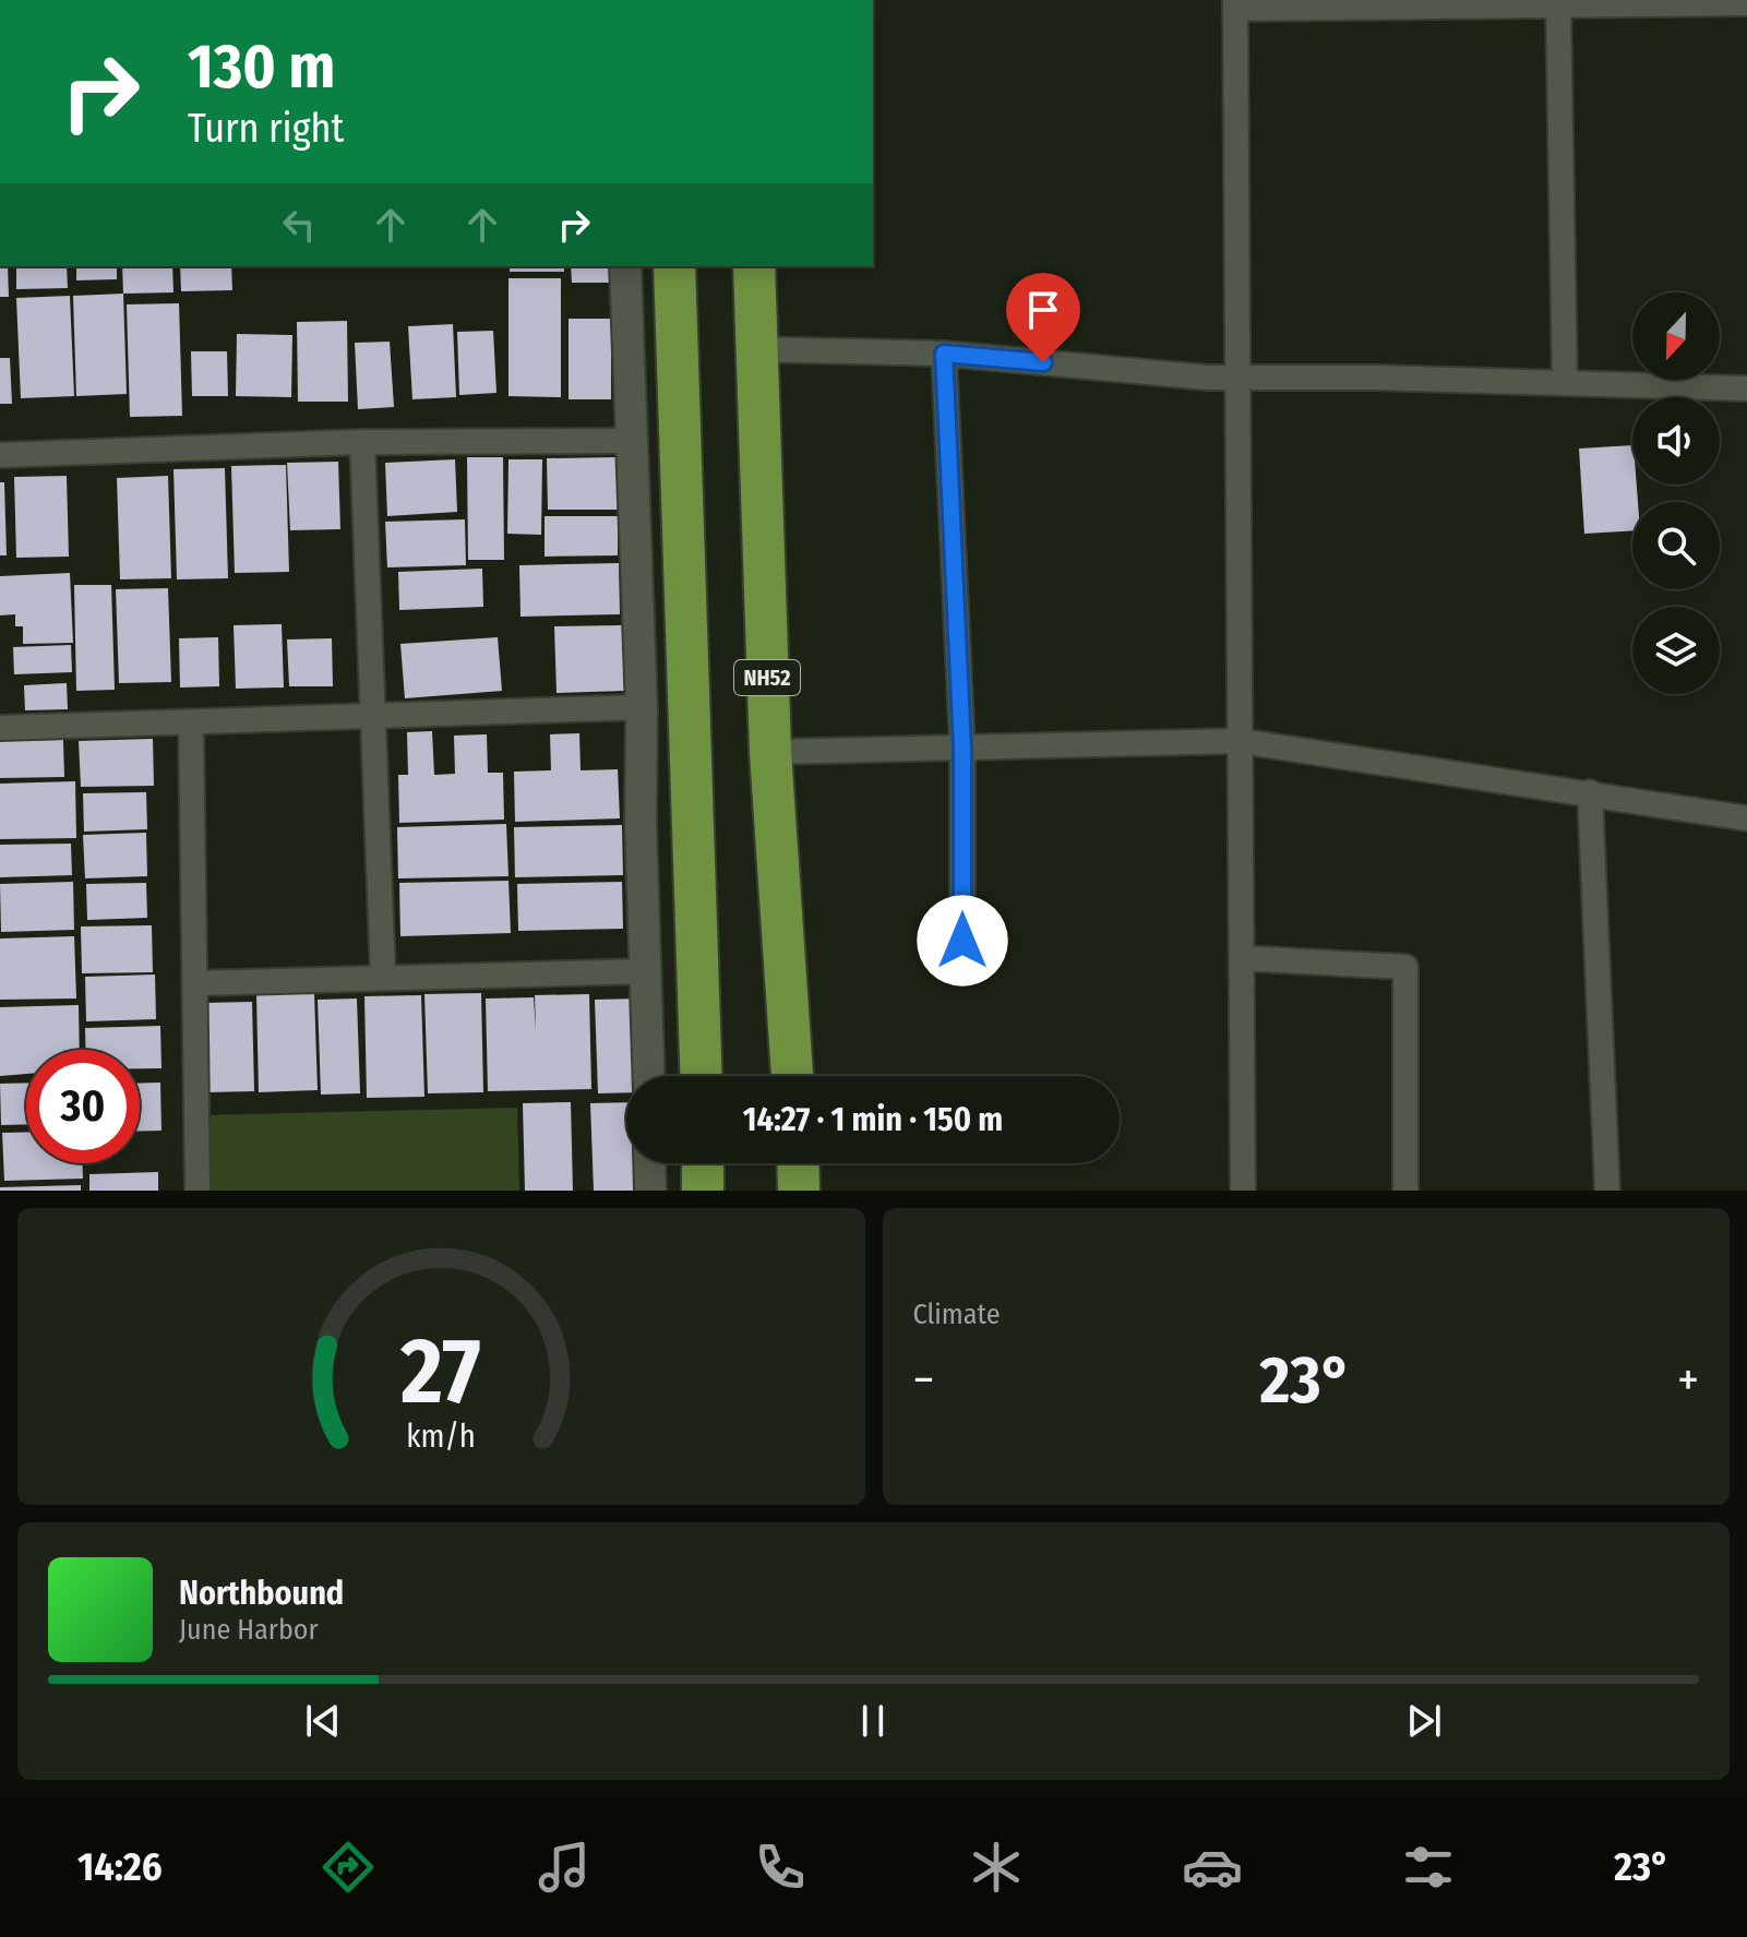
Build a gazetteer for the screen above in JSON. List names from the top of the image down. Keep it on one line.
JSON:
{"streets":{"highway":["NH52"]},"north":"bottom","page":{"turn":["130 m","Turn right"],"limit":"30","trip":"14:27 · 1 min · 150 m","tile":"Climate","heat":["−","23°","+"],"song":["Northbound","June Harbor"],"tabs":["14:26","23°"],"gauge":["27","km/h"]}}
